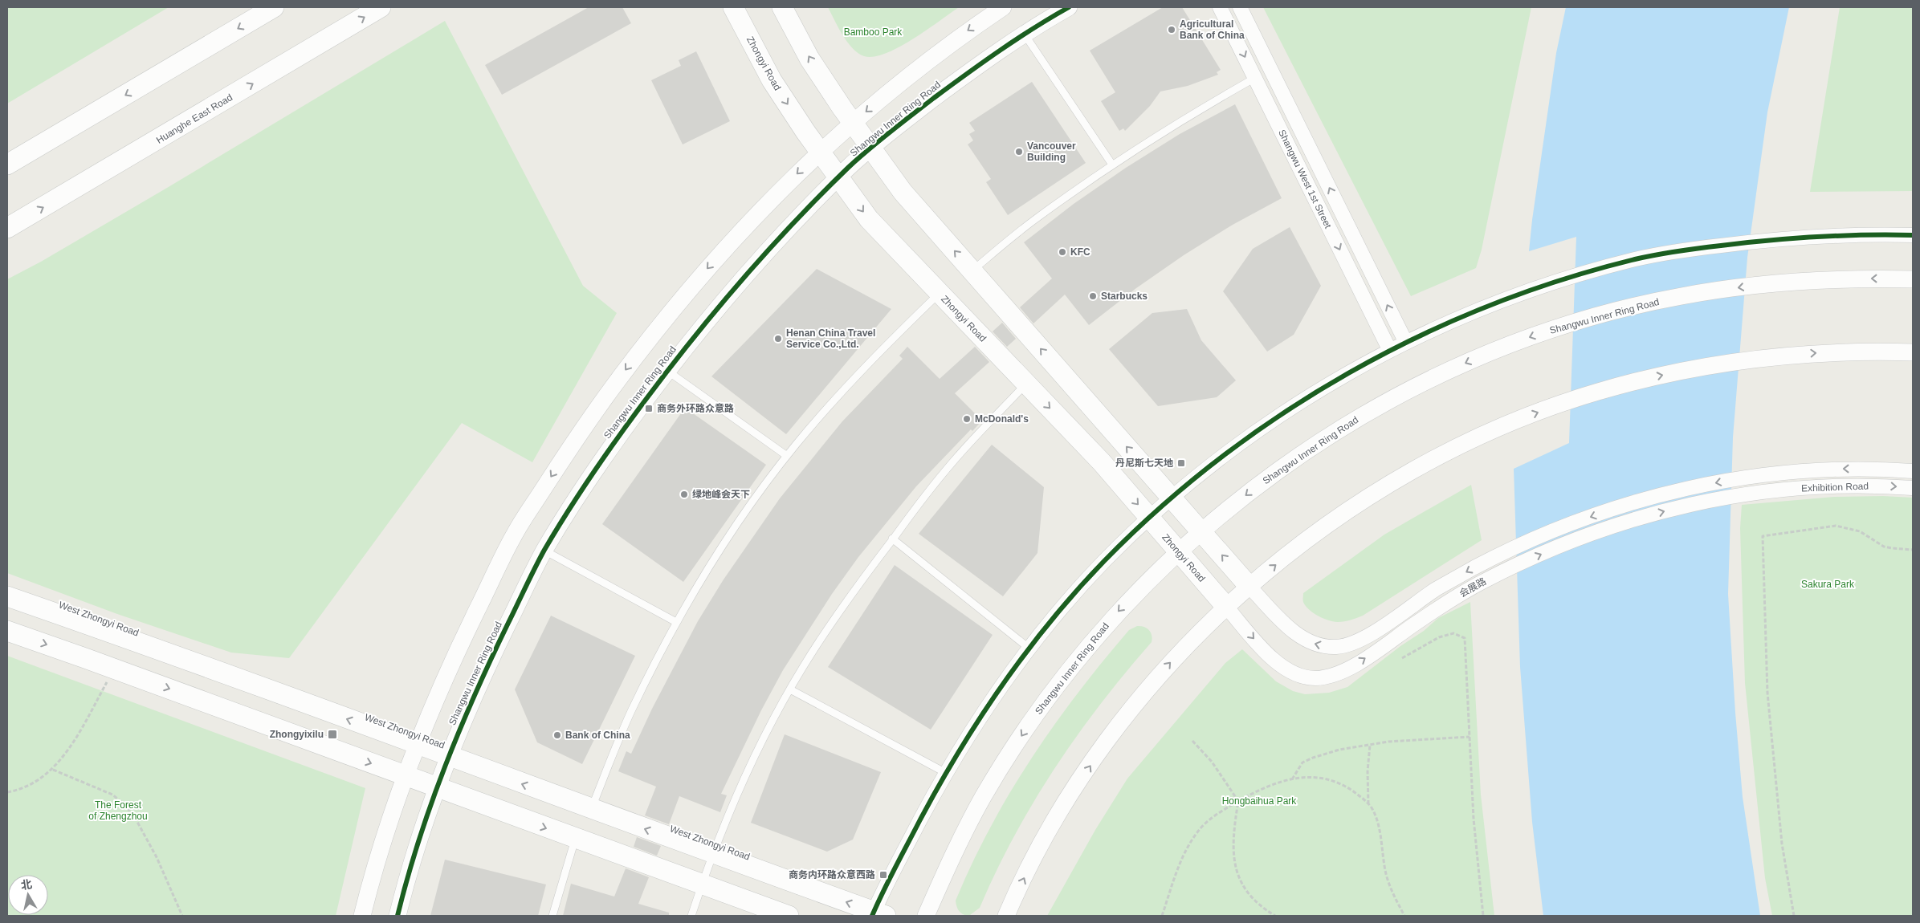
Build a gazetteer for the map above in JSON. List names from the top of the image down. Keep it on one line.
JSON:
{"streets":{"main road":["Zhongyi Road","Huanghe East Road","West Zhongyi Road"],"street":["Shangwu Inner Ring Road","Shangwu West 1st Street","Exhibition Road","会展路"]},"crossings":[["Zhongyi Road","Shangwu Inner Ring Road"],["Zhongyi Road","会展路"],["Shangwu Inner Ring Road","West Zhongyi Road"],["Exhibition Road","会展路"]],"parks":["Bamboo Park","Sakura Park","Hongbaihua Park","The Forest of Zhengzhou"],"places":{"other":["Agricultural Bank of China","Vancouver Building","KFC","Starbucks","Henan China Travel Service Co.,Ltd.","McDonald's","绿地峰会天下","Bank of China"],"transit":["商务外环路众意路","丹尼斯七天地","Zhongyixilu","商务内环路众意西路"]},"north":"top"}
